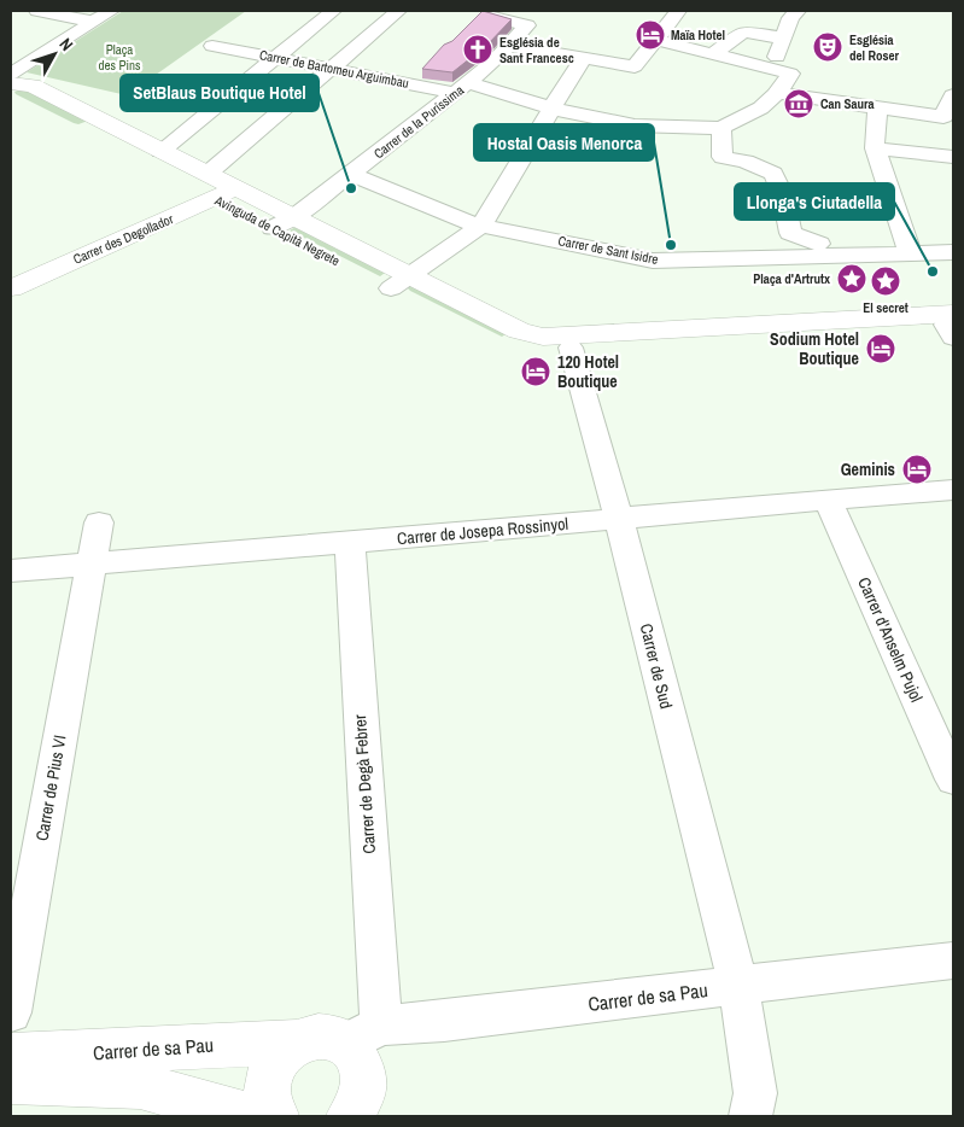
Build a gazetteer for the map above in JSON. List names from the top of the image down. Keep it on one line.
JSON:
{"streets":{"street":["Carrer de Bartomeu Arguimbau","Carrer de la Puríssima","Avinguda de Capità Negrete","Carrer des Degollador","Carrer de Sant Isidre","Carrer de Josepa Rossinyol","Carrer d'Anselm Pujol","Carrer de Sud","Carrer de Degà Febrer","Carrer de Pius VI","Carrer de sa Pau"]},"crossings":[["Carrer de Bartomeu Arguimbau","Carrer de la Puríssima"],["Carrer de la Puríssima","Avinguda de Capità Negrete"],["Carrer de la Puríssima","Carrer de Sant Isidre"],["Avinguda de Capità Negrete","Carrer des Degollador"],["Avinguda de Capità Negrete","Carrer de Sud"],["Carrer de Josepa Rossinyol","Carrer d'Anselm Pujol"],["Carrer de Josepa Rossinyol","Carrer de Sud"],["Carrer de Josepa Rossinyol","Carrer de Degà Febrer"],["Carrer de Josepa Rossinyol","Carrer de Pius VI"],["Carrer de Sud","Carrer de sa Pau"],["Carrer de Degà Febrer","Carrer de sa Pau"]],"parks":["Plaça des Pins"],"places":{"hotel":["Maïa Hotel","Sodium Hotel Boutique","120 Hotel Boutique","Geminis"],"theatre":["Església del Roser"],"church":["Església de Sant Francesc"],"museum":["Can Saura"],"other":["SetBlaus Boutique Hotel","Hostal Oasis Menorca","Llonga's Ciutadella"],"place":["Plaça d'Artrutx","El secret"]},"north":"top right"}
